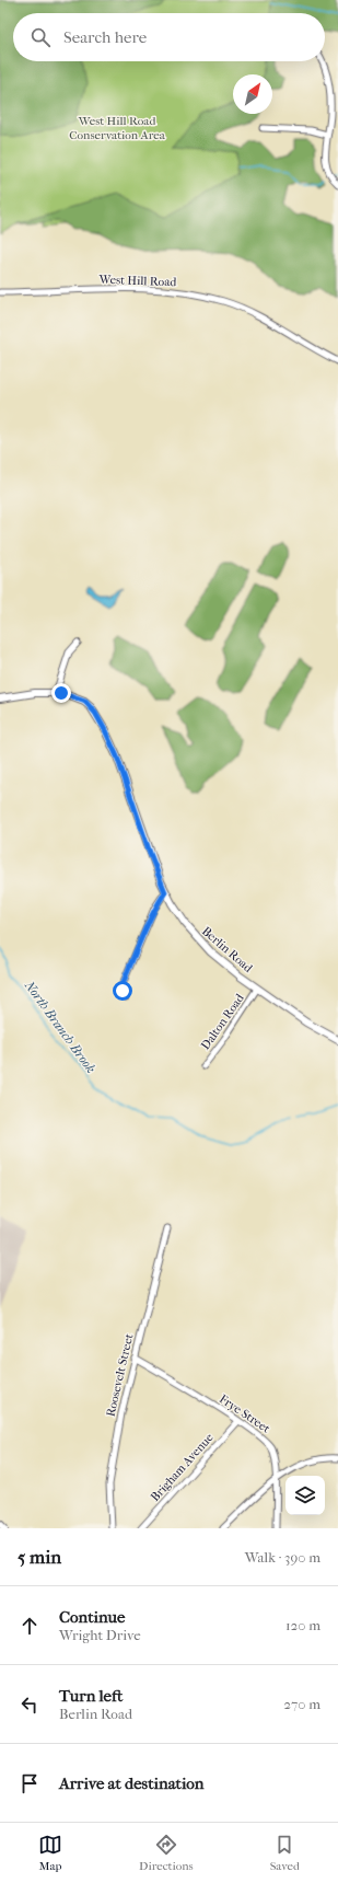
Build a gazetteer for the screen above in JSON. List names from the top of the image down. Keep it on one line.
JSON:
{"streets":{"street":["West Hill Road","Berlin Road","Dalton Road","Roosevelt Street","Frye Street","Brigham Avenue"]},"crossings":[["Berlin Road","Dalton Road"],["Roosevelt Street","Frye Street"],["Frye Street","Brigham Avenue"]],"water":["North Branch Brook"],"parks":["West Hill Road Conservation Area"],"north":"top right","page":{"search":"Search here","heading":["5 min","Walk · 390 m"],"list":[["Continue","Wright Drive","120 m"],["Turn left","Berlin Road","270 m"],"Arrive at destination"],"nav":["Map","Directions","Saved"]}}
